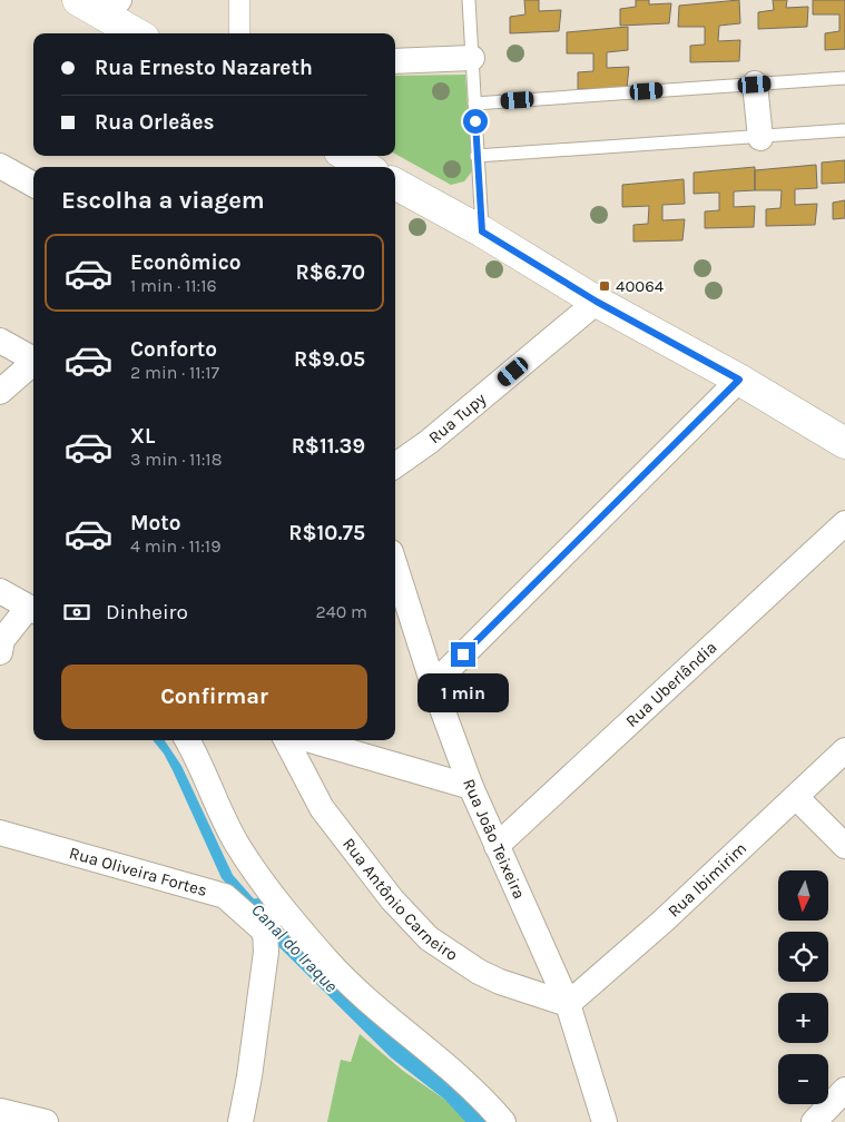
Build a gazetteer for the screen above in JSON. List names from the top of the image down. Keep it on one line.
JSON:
{"streets":{"street":["Rua Tupy","Rua Uberlândia","Rua João Teixeira","Rua Oliveira Fortes","Rua Ibimirim","Rua Antônio Carneiro"]},"crossings":[["Rua Uberlândia","Rua João Teixeira"],["Rua João Teixeira","Rua Ibimirim"],["Rua João Teixeira","Rua Antônio Carneiro"],["Rua Ibimirim","Rua Antônio Carneiro"]],"water":["Canal do Iraque"],"places":{"transit":["40064"]},"north":"bottom","page":{"banner":["Rua Ernesto Nazareth","Rua Orleães"],"heading":"Escolha a viagem","list":[{"name":"Econômico","note":"1 min · 11:16","value":"R$6.70"},{"name":"Conforto","note":"2 min · 11:17","value":"R$9.05"},{"name":"XL","note":"3 min · 11:18","value":"R$11.39"},{"name":"Moto","note":"4 min · 11:19","value":"R$10.75"}],"pay":["Dinheiro","240 m"],"buttons":"Confirmar","bubble":"1 min","map_buttons":["+","−"]}}
